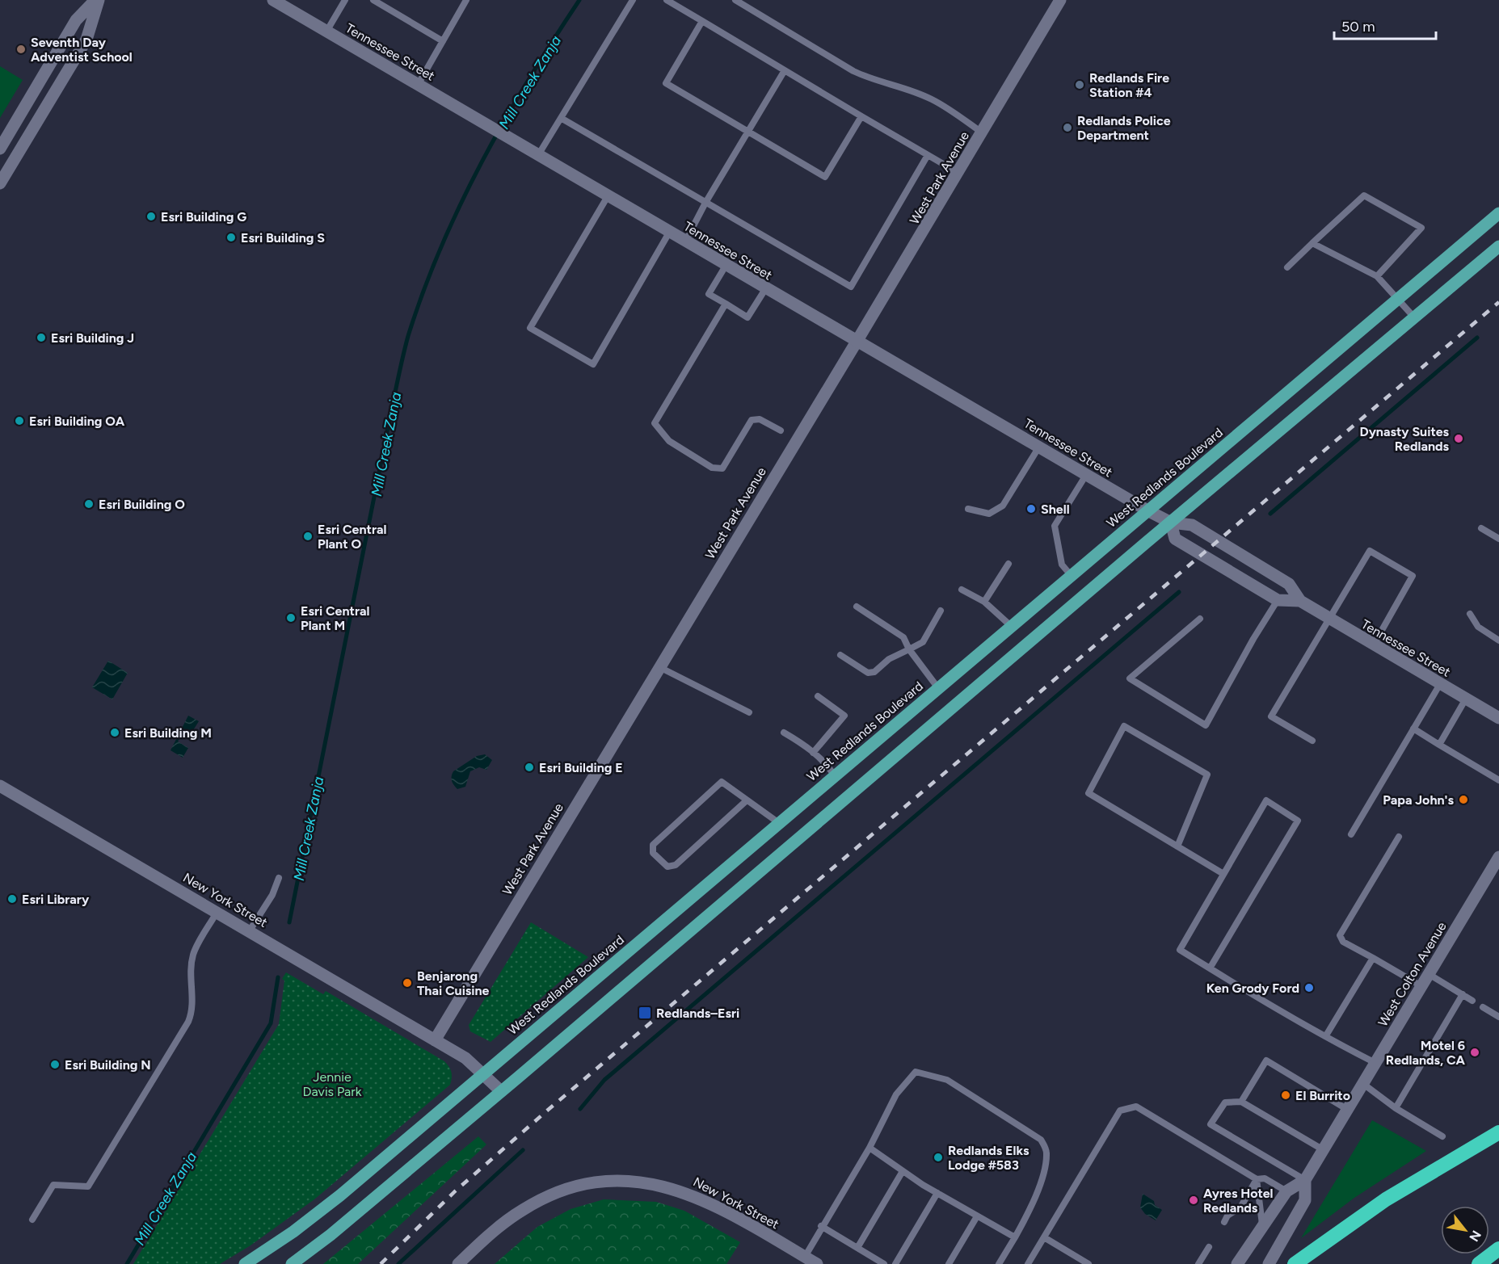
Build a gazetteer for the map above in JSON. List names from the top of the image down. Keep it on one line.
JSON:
{"streets":{"main road":["West Redlands Boulevard"],"street":["Tennessee Street","West Park Avenue","New York Street","West Colton Avenue"]},"crossings":[["Tennessee Street","West Park Avenue"],["Tennessee Street","West Redlands Boulevard"],["West Park Avenue","New York Street"],["West Redlands Boulevard","New York Street"]],"water":["Mill Creek Zanja"],"parks":["Jennie Davis Park"],"places":{"other":["Seventh Day Adventist School","Redlands Fire Station #4","Redlands Police Department","Esri Building G","Esri Building S","Esri Building J","Esri Building OA","Dynasty Suites Redlands","Esri Building O","Shell","Esri Central Plant O","Esri Central Plant M","Esri Building M","Esri Building E","Papa John's","Esri Library","Benjarong Thai Cuisine","Ken Grody Ford","Motel 6 Redlands, CA","Esri Building N","El Burrito","Redlands Elks Lodge #583","Ayres Hotel Redlands"],"transit":["Redlands–Esri"]},"scale_bar":"50 m","north":"bottom right"}
